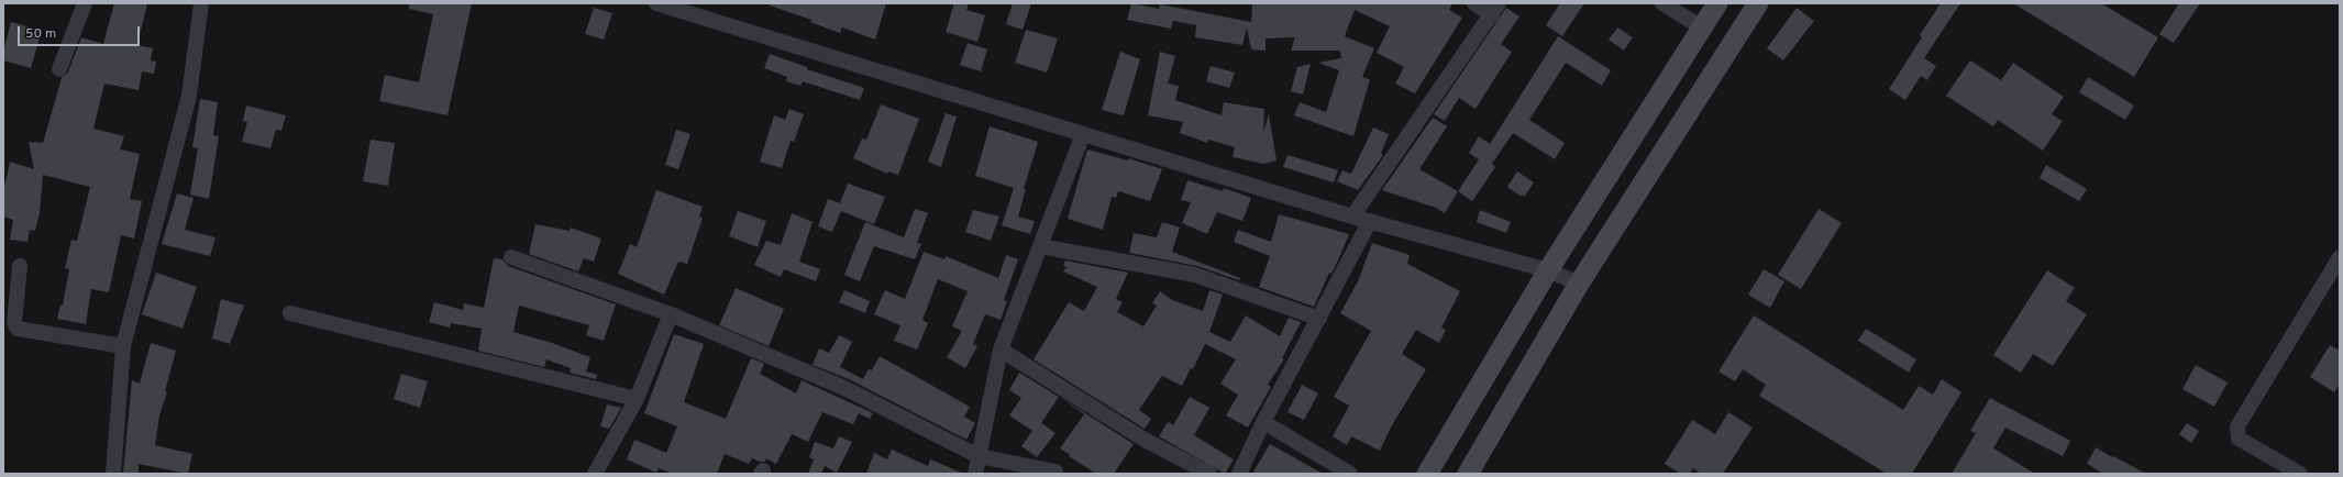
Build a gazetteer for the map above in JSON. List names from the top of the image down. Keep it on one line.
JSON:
{"scale_bar":"50 m"}
